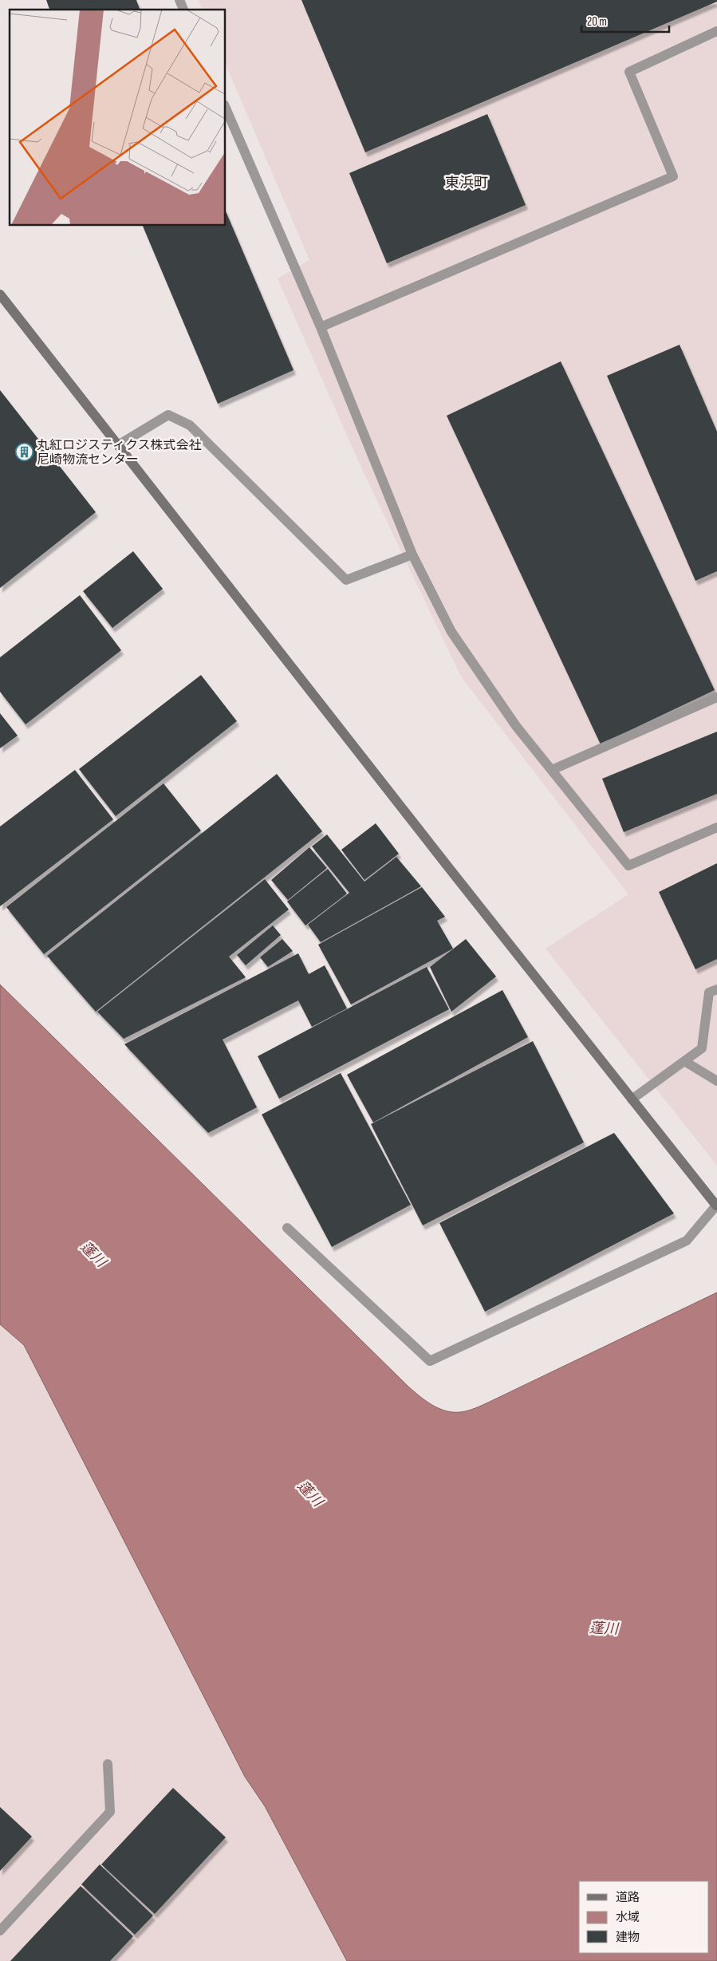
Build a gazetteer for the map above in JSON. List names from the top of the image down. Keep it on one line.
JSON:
{"districts":["東浜町"],"water":["蓬川"],"places":{"building":["丸紅ロジスティクス株式会社 尼崎物流センター"]},"legend":["道路","水域","建物"],"scale_bar":"20 m"}
